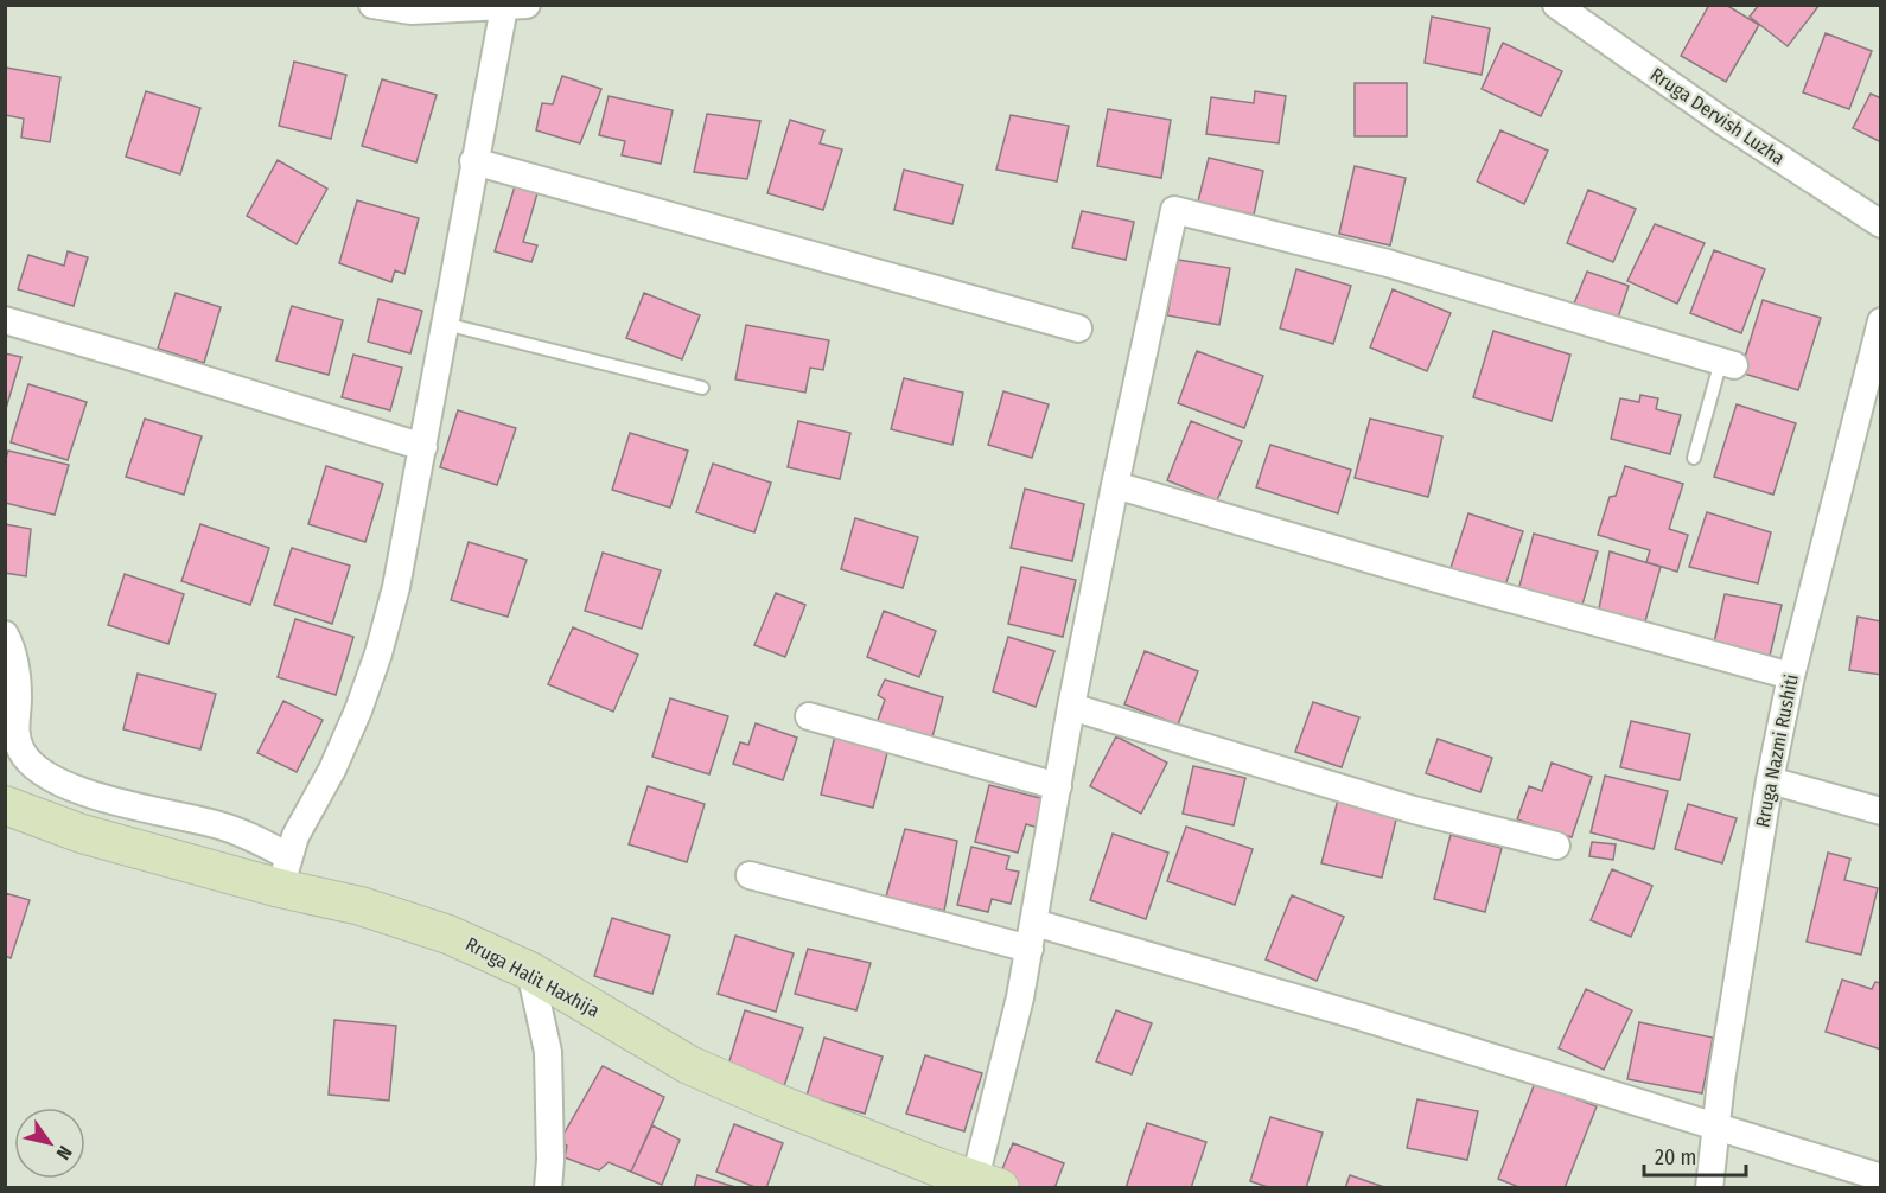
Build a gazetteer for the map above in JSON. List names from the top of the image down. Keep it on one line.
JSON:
{"streets":{"street":["Rruga Dervish Luzha","Rruga Nazmi Rushiti","Rruga Halit Haxhija"]},"scale_bar":"20 m","north":"bottom right"}
